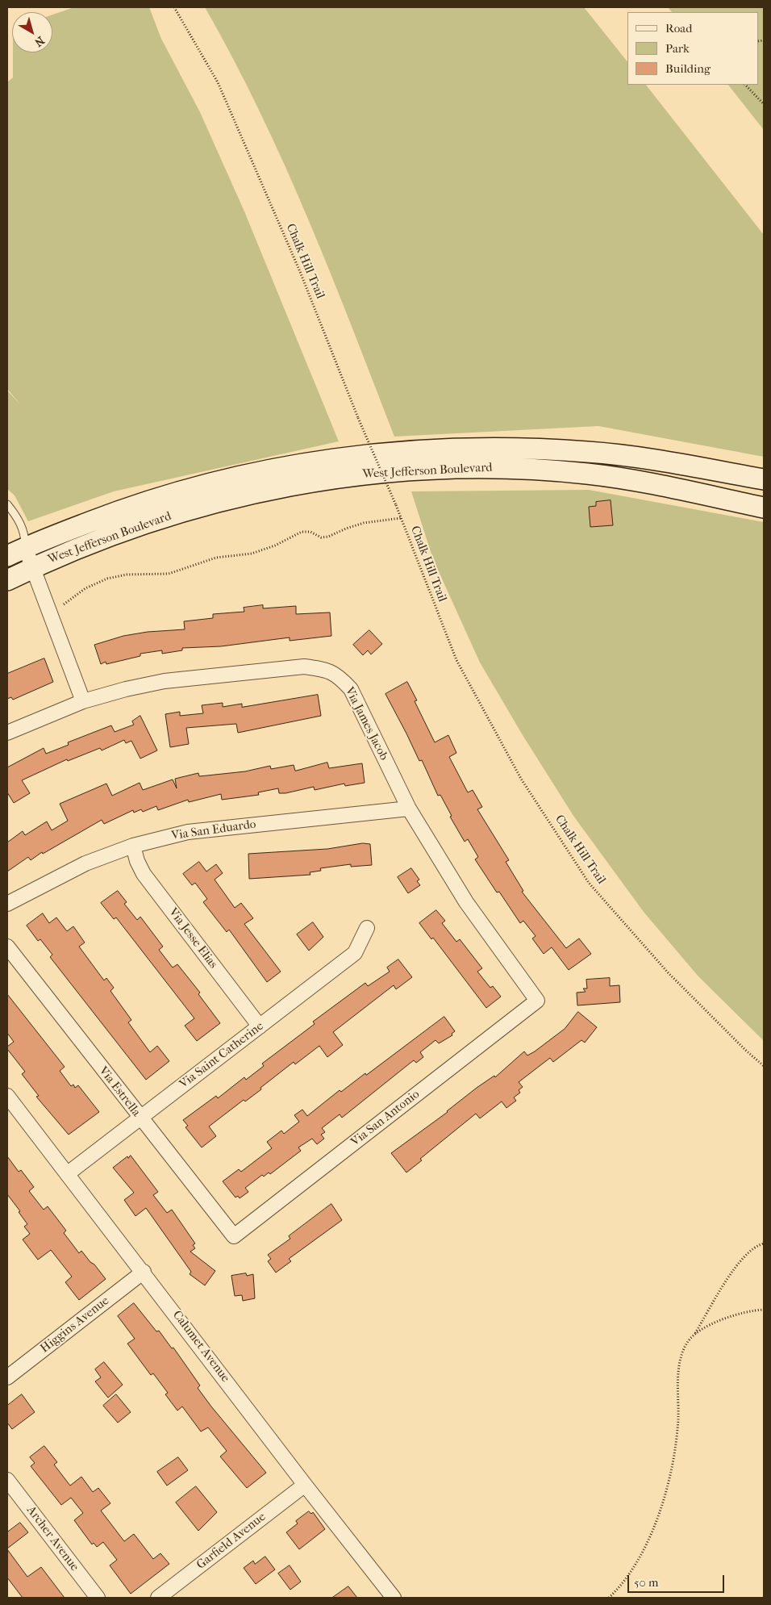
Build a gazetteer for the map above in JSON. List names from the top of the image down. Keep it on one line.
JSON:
{"streets":{"main road":["West Jefferson Boulevard"],"street":["Via James Jacob","Via San Eduardo","Via Jesse Elias","Via Saint Catherine","Via Estrella","Via San Antonio","Higgins Avenue","Calumet Avenue","Archer Avenue","Garfield Avenue"],"path":["Chalk Hill Trail"]},"crossings":[["Via James Jacob","Via San Eduardo"],["Via James Jacob","Via San Antonio"],["Via San Eduardo","Via Jesse Elias"],["Via Jesse Elias","Via Saint Catherine"],["Via Saint Catherine","Via Estrella"],["Via Saint Catherine","Calumet Avenue"],["Via Estrella","Via San Antonio"],["Higgins Avenue","Calumet Avenue"],["Calumet Avenue","Garfield Avenue"]],"legend":["Road","Park","Building"],"scale_bar":"50 m","north":"bottom right"}
